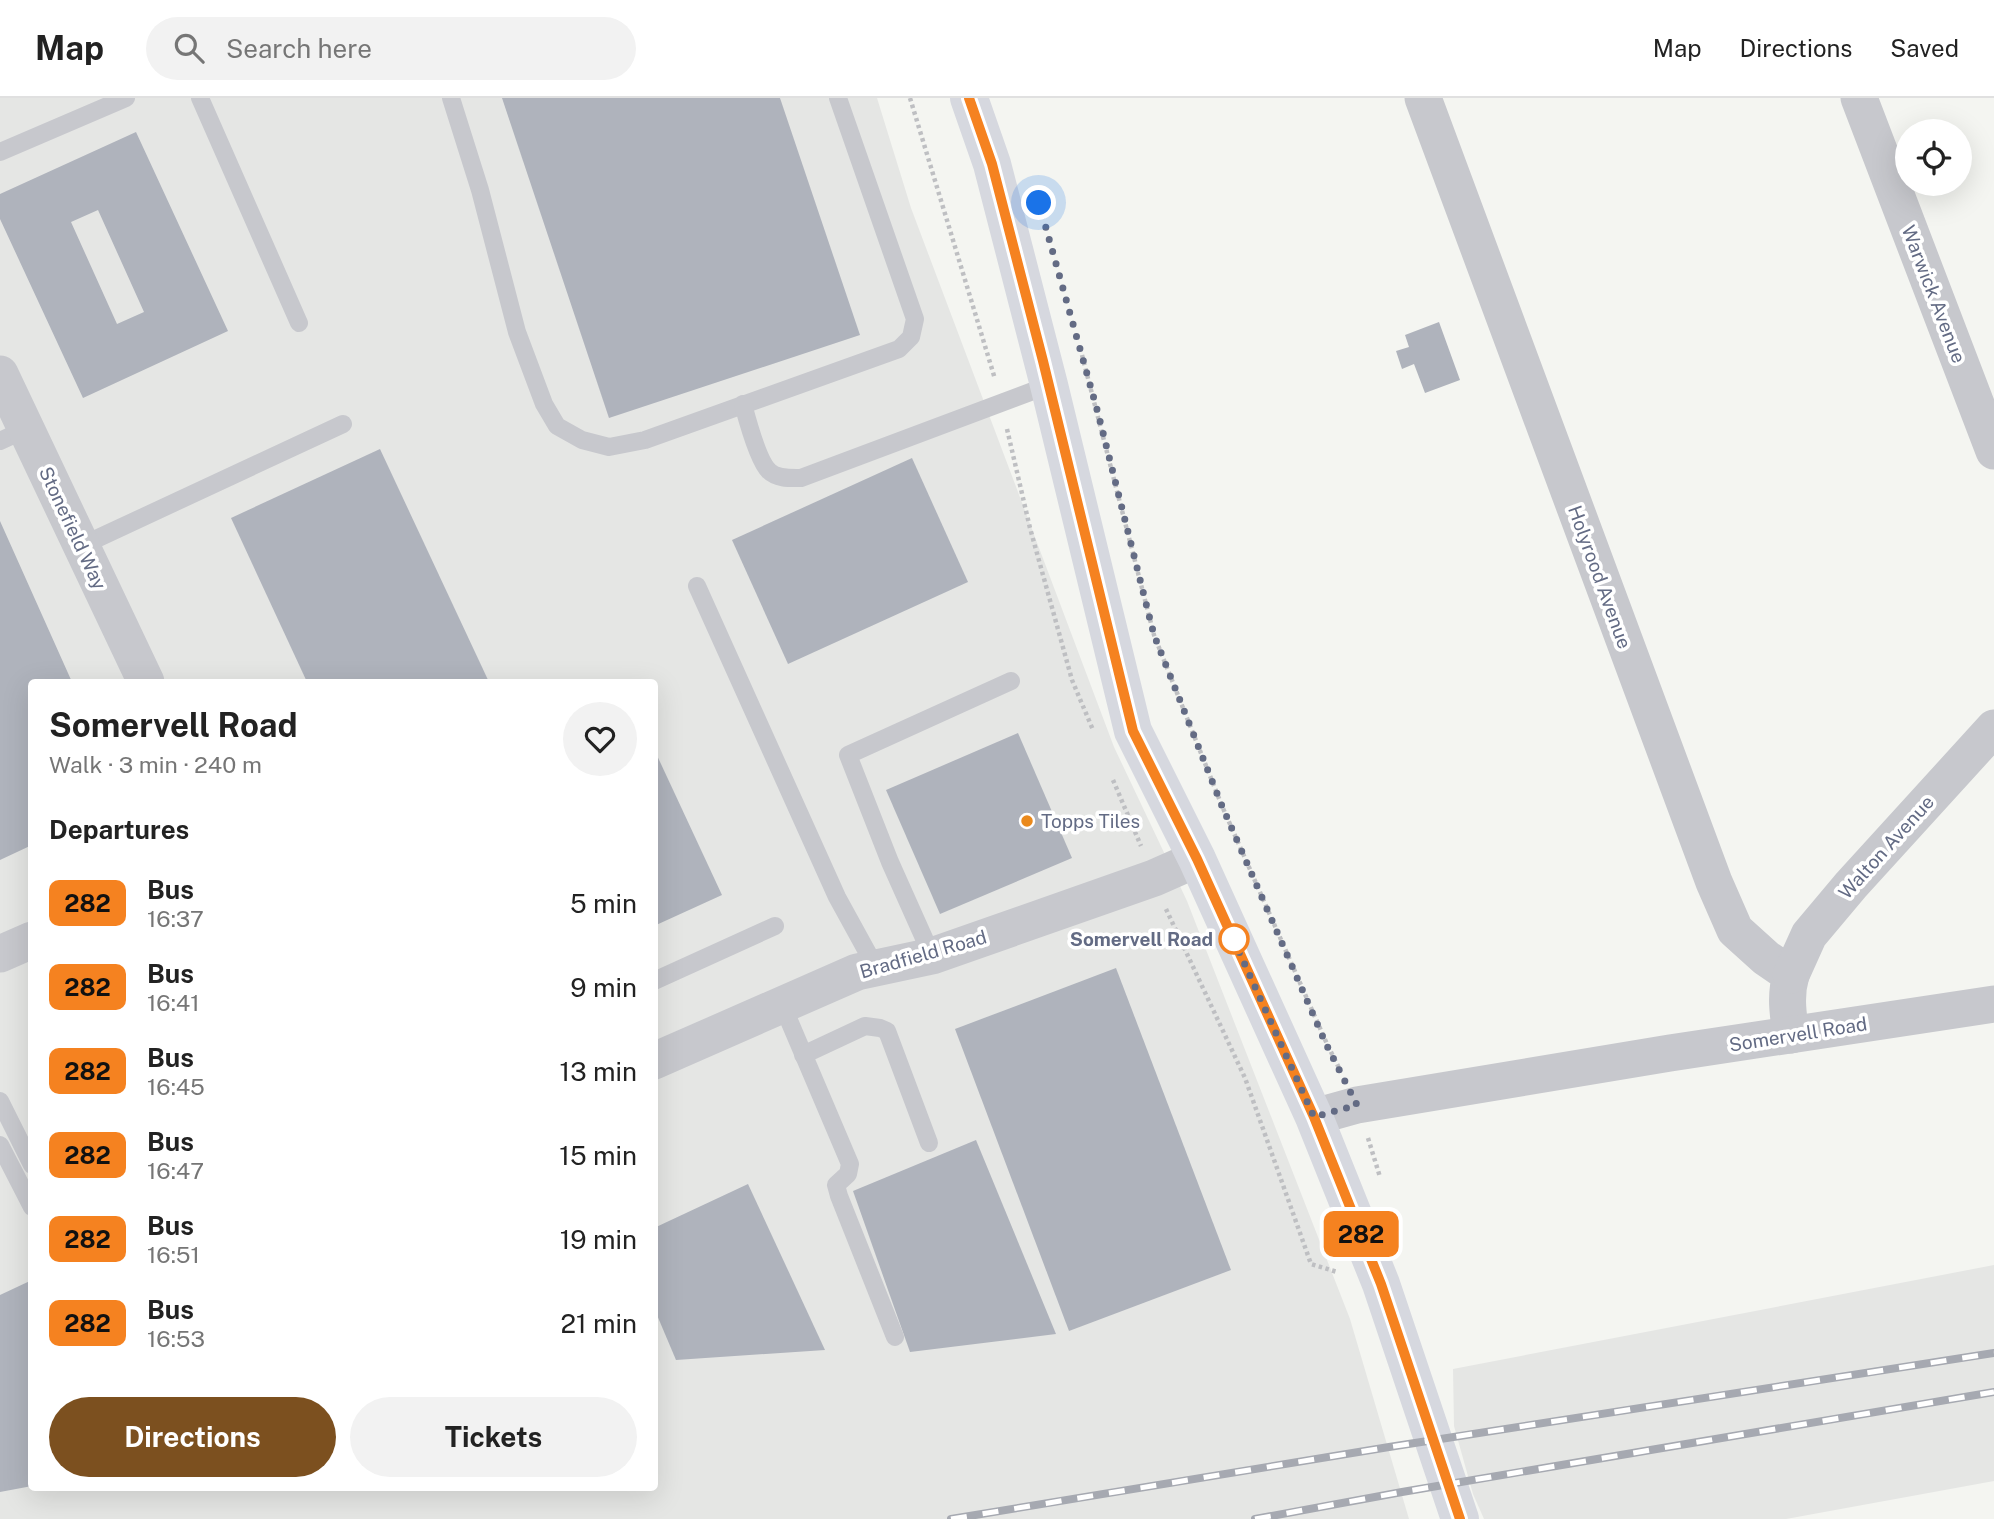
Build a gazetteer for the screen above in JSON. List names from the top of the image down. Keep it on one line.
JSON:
{"streets":{"street":["Warwick Avenue","Stonefield Way","Holyrood Avenue","Walton Avenue","Bradfield Road","Somervell Road"]},"crossings":[["Holyrood Avenue","Walton Avenue"]],"places":["Topps Tiles","Somervell Road"],"lines":["bus line 282"],"page":{"header":"Map","search":"Search here","nav":["Map","Directions","Saved"],"on_map":"282","heading":[["Somervell Road","Walk · 3 min · 240 m"],"Departures"],"list":[{"mark":"282","name":"Bus","note":"16:37","value":"5 min"},{"mark":"282","name":"Bus","note":"16:41","value":"9 min"},{"mark":"282","name":"Bus","note":"16:45","value":"13 min"},{"mark":"282","name":"Bus","note":"16:47","value":"15 min"},{"mark":"282","name":"Bus","note":"16:51","value":"19 min"},{"mark":"282","name":"Bus","note":"16:53","value":"21 min"}],"buttons":["Directions","Tickets"]}}
